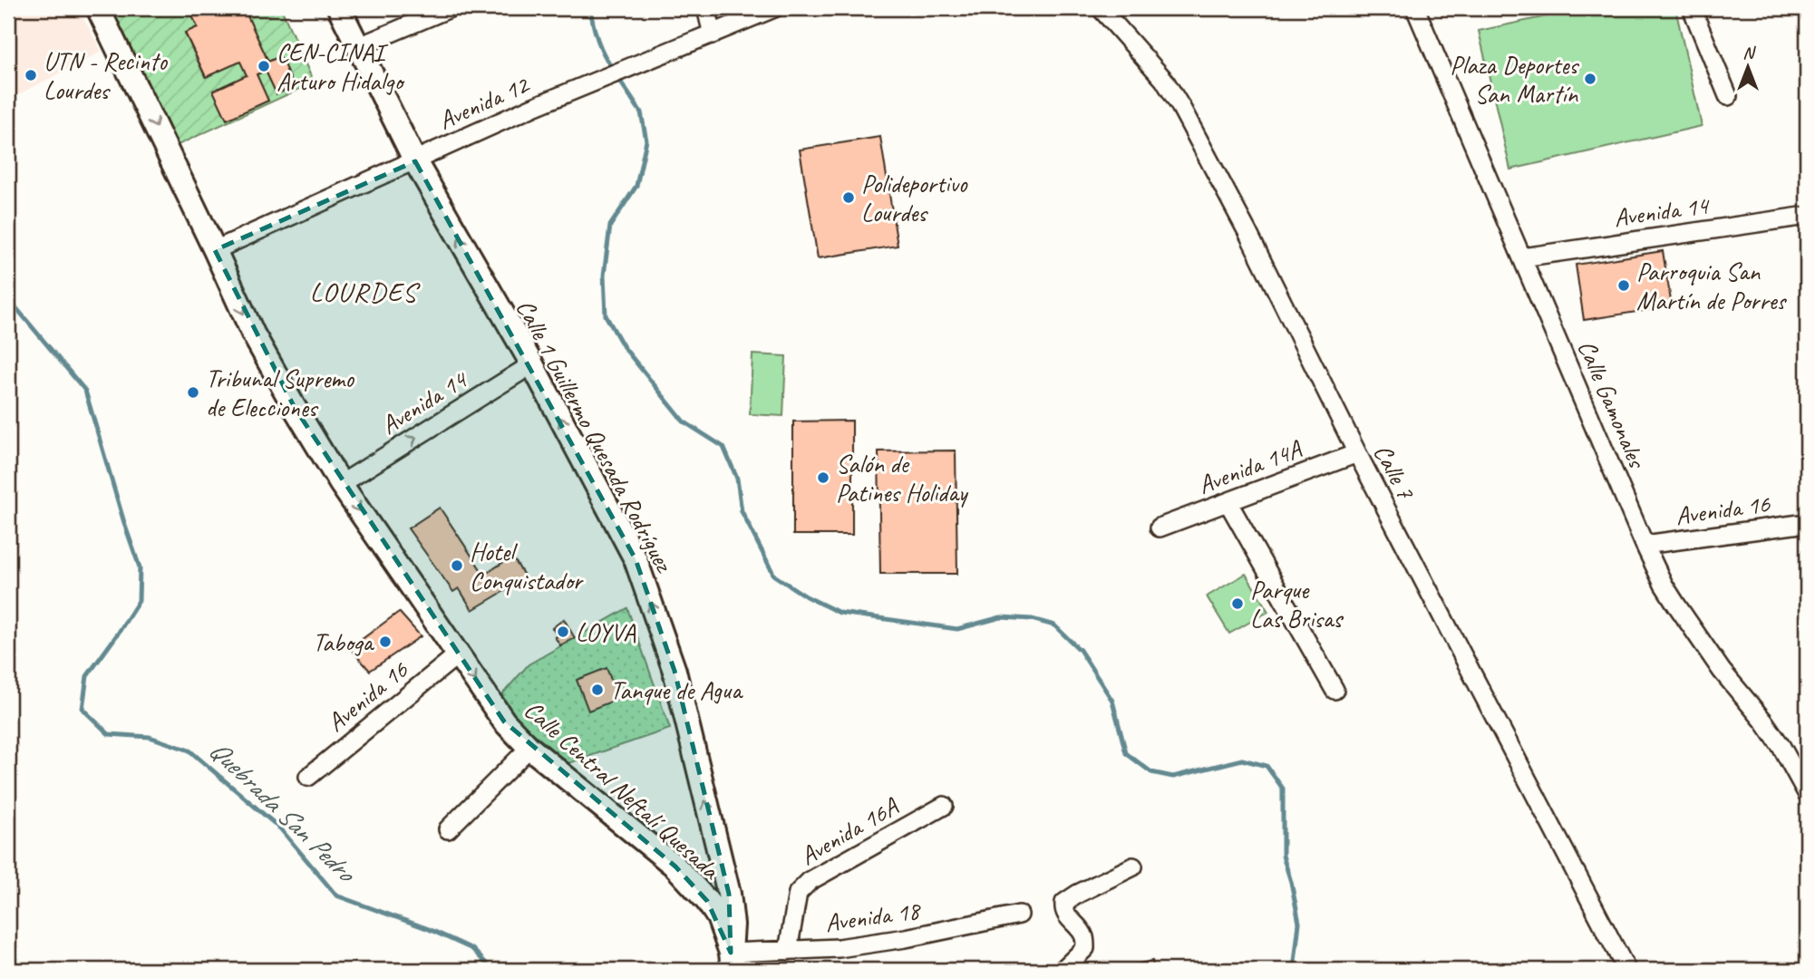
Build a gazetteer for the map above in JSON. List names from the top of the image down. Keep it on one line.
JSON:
{"streets":{"main road":["Calle 1 Guillermo Quesada Rodríguez","Calle Central Neftalí Quesada"],"street":["Avenida 12","Avenida 14","Calle Gamonales","Avenida 14A","Calle 7","Avenida 16","Avenida 16A","Avenida 18"]},"crossings":[["Avenida 12","Calle 1 Guillermo Quesada Rodríguez"],["Avenida 12","Calle Central Neftalí Quesada"],["Avenida 14","Calle Gamonales"],["Avenida 14","Calle 1 Guillermo Quesada Rodríguez"],["Avenida 14","Calle Central Neftalí Quesada"],["Calle Gamonales","Avenida 16"],["Calle 1 Guillermo Quesada Rodríguez","Calle Central Neftalí Quesada"],["Calle 1 Guillermo Quesada Rodríguez","Avenida 18"],["Avenida 14A","Calle 7"],["Avenida 16","Calle Central Neftalí Quesada"],["Calle Central Neftalí Quesada","Avenida 18"],["Avenida 16A","Avenida 18"]],"one_way":["Avenida 14","Calle 1 Guillermo Quesada Rodríguez","Calle Central Neftalí Quesada"],"districts":["LOURDES"],"water":["Quebrada San Pedro"],"places":["CEN-CINAI Arturo Hidalgo","UTN - Recinto Lourdes","Plaza Deportes San Martín","Polideportivo Lourdes","Parroquia San Martín de Porres","Tribunal Supremo de Elecciones","Salón de Patines Holiday","Hotel Conquistador","Parque Las Brisas","LOYVA","Taboga","Tanque de Agua"],"north":"top"}
